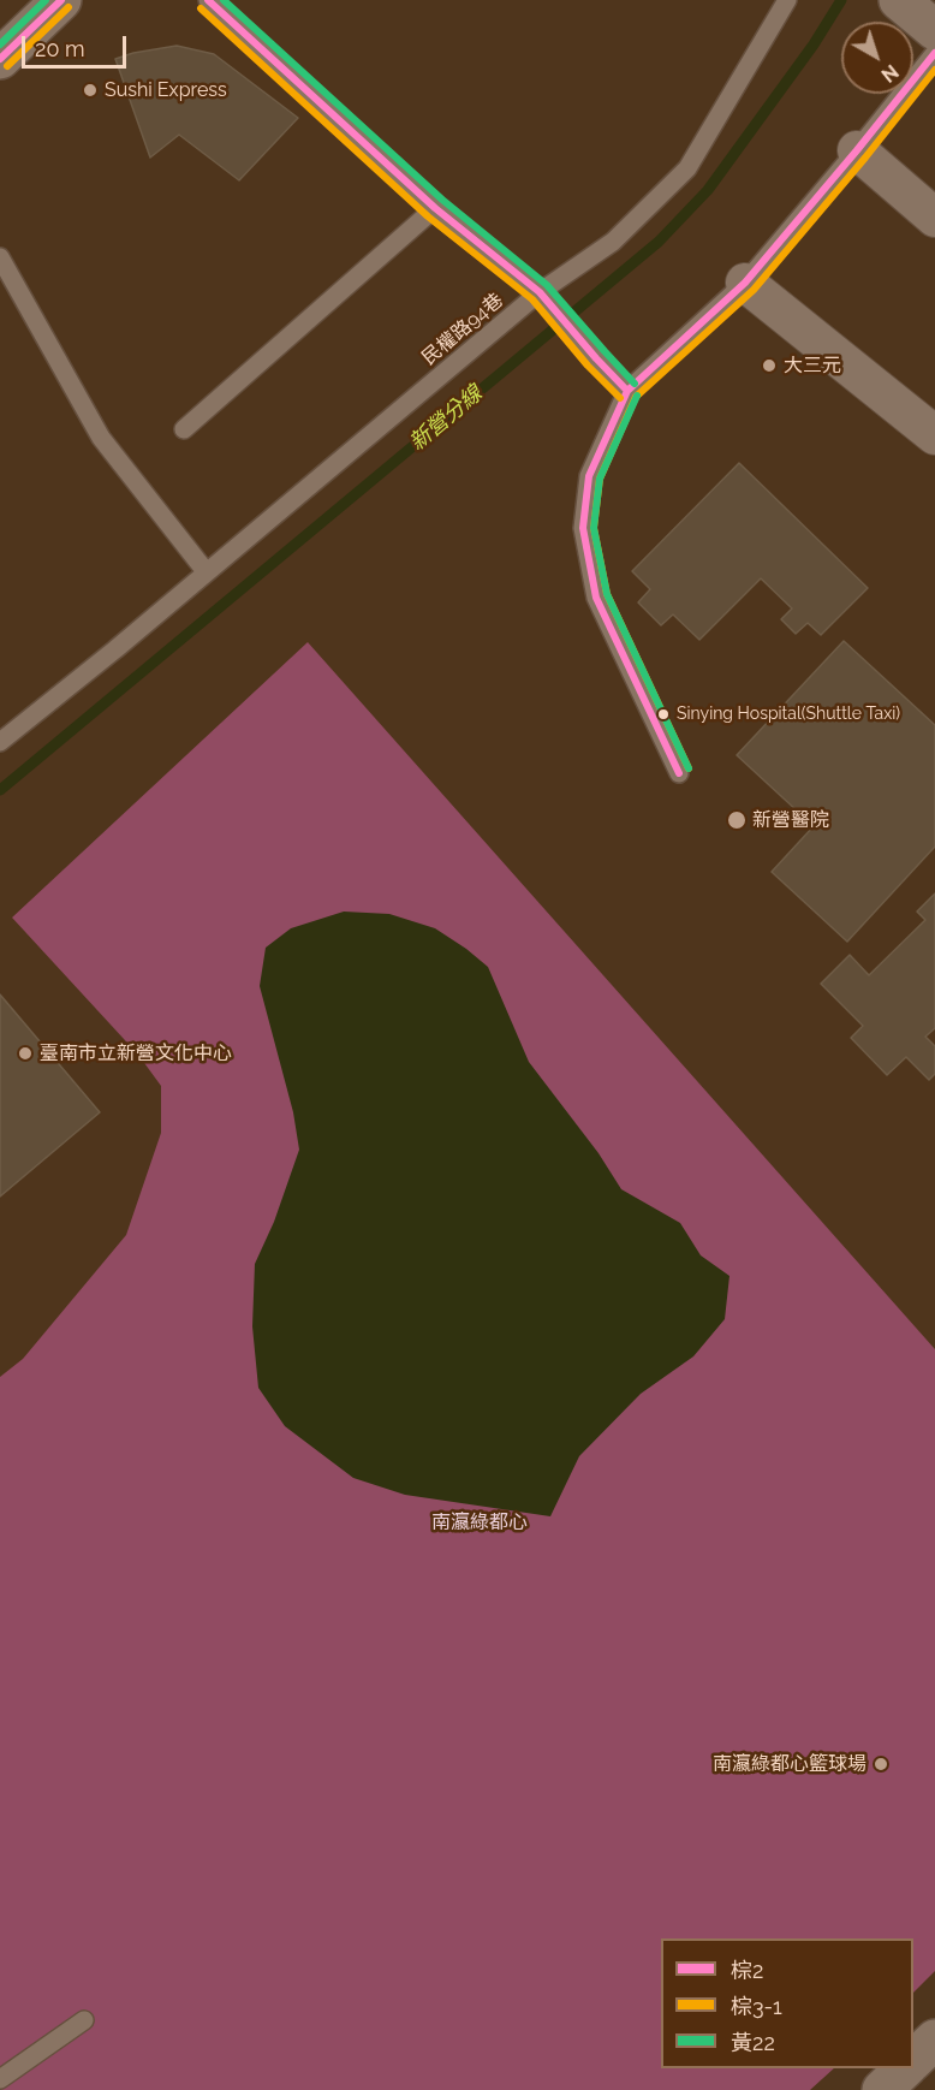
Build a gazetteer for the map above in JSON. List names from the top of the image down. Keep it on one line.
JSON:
{"streets":{"lane":["民權路94巷"]},"water":["新營分線"],"parks":["南瀛綠都心"],"places":["Sushi Express","大三元","Sinying Hospital(Shuttle Taxi)","新營醫院","臺南市立新營文化中心","南瀛綠都心籃球場"],"lines":["transit line 棕2","transit line 黃22","transit line 棕3-1"],"legend":["棕2","棕3-1","黃22"],"scale_bar":"20 m","north":"bottom right"}
